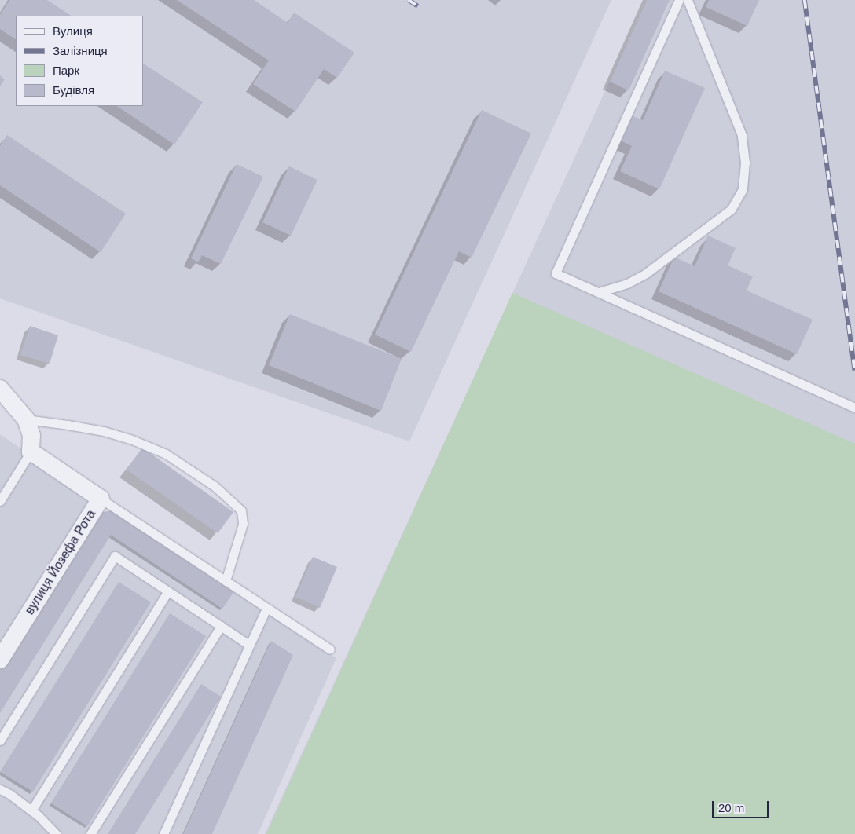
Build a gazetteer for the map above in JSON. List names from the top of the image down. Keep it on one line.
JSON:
{"streets":{"street":["вулиця Йозефа Рота"]},"legend":["Вулиця","Залізниця","Парк","Будівля"],"scale_bar":"20 m"}
